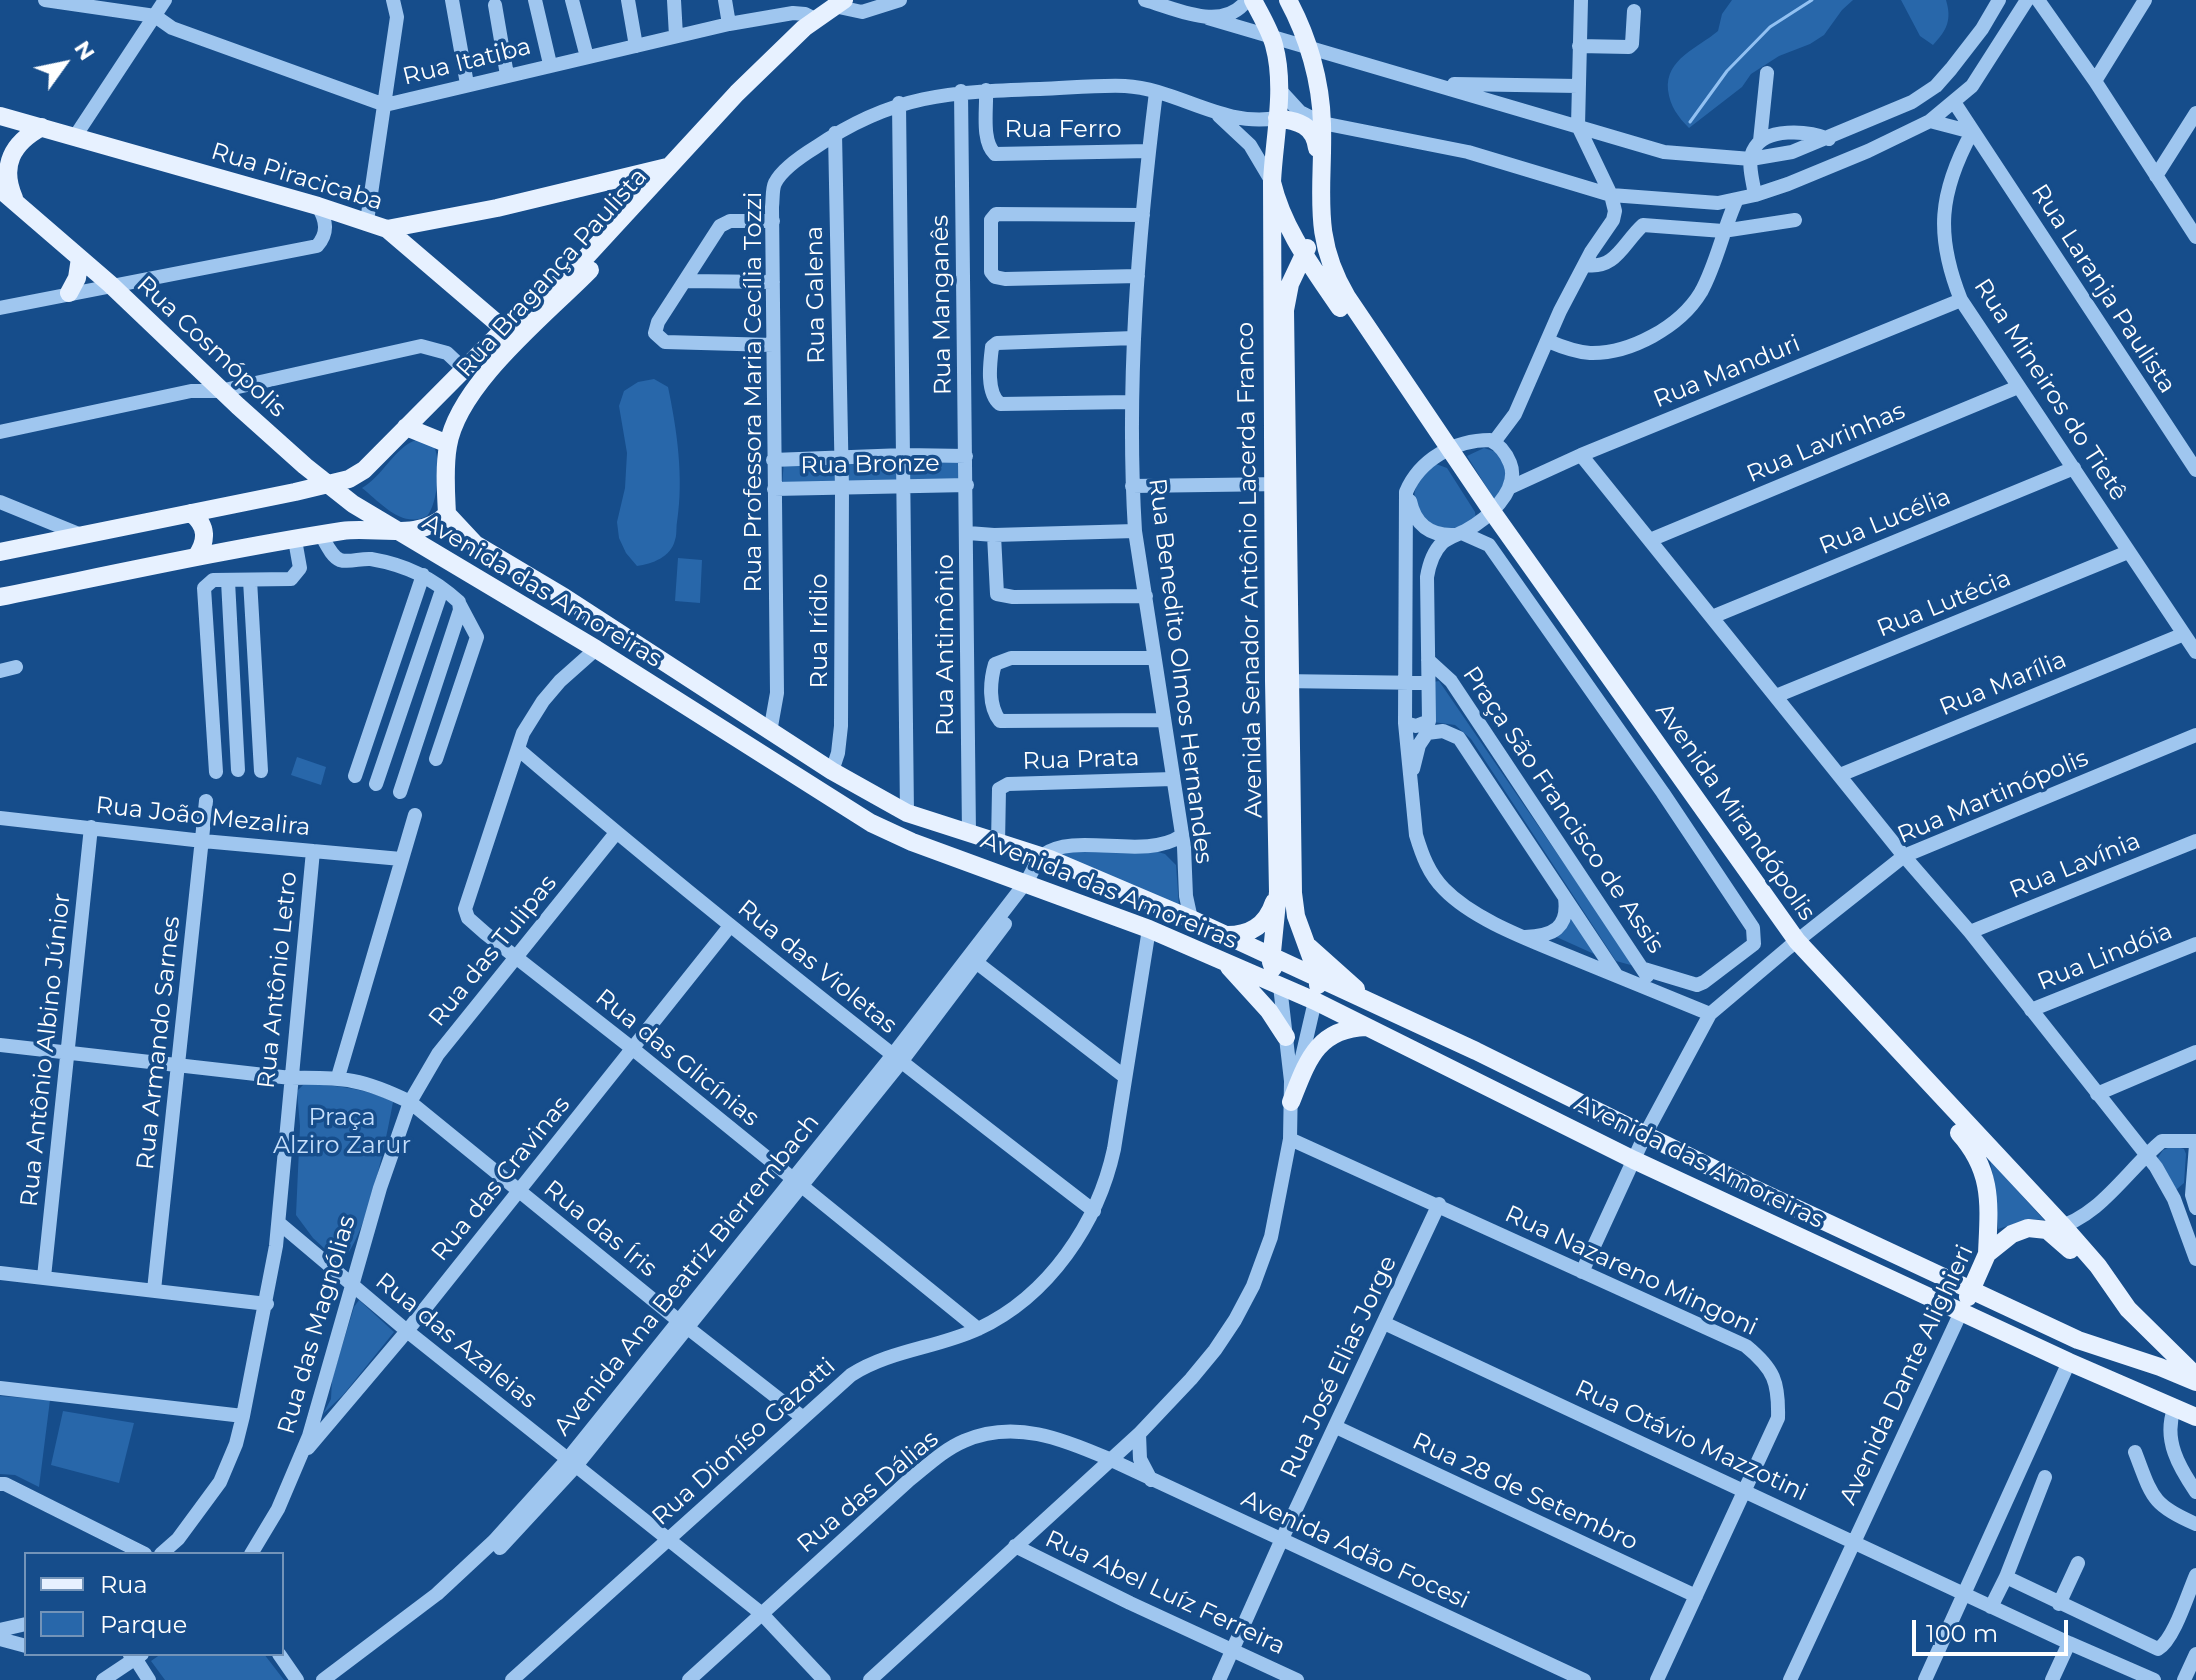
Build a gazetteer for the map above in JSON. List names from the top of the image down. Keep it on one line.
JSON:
{"streets":{"main road":["Rua Piracicaba","Rua Bragança Paulista","Rua Cosmópolis","Avenida Senador Antônio Lacerda Franco","Avenida das Amoreiras","Avenida Mirandópolis","Avenida Dante Alighieri"],"street":["Rua Itatiba","Rua Ferro","Rua Laranja Paulista","Rua Galena","Rua Manganês","Rua Manduri","Rua Mineiros do Tietê","Rua Professora Maria Cecília Tozzi","Rua Lavrinhas","Rua Bronze","Rua Lucélia","Rua Lutécia","Rua Irídio","Rua Antimônio","Rua Benedito Olmos Hernandes","Rua Marília","Rua Prata","Rua Martinópolis","Praça São Francisco de Assis","Rua João Mezalira","Rua Lavínia","Rua das Tulipas","Rua Lindóia","Rua das Violetas","Rua Antônio Letro","Rua Armando Sarnes","Rua Antônio Albino Júnior","Rua das Glicínias","Rua das Cravinas","Rua das Íris","Rua Nazareno Mingoni","Avenida Ana Beatriz Bierrembach","Rua das Magnólias","Rua das Azaleias","Rua José Elias Jorge","Rua Otávio Mazzotini","Rua Dioníso Gazotti","Rua das Dálias","Rua 28 de Setembro","Avenida Adão Focesi","Rua Abel Luíz Ferreira"]},"crossings":[["Rua Itatiba","Rua Bragança Paulista"],["Rua Ferro","Rua Professora Maria Cecília Tozzi"],["Rua Ferro","Rua Benedito Olmos Hernandes"],["Rua Piracicaba","Rua Bragança Paulista"],["Rua Bragança Paulista","Avenida das Amoreiras"],["Rua Laranja Paulista","Rua Mineiros do Tietê"],["Rua Galena","Rua Professora Maria Cecília Tozzi"],["Rua Galena","Rua Bronze"],["Rua Galena","Rua Irídio"],["Rua Manganês","Rua Professora Maria Cecília Tozzi"],["Rua Manganês","Rua Bronze"],["Rua Manganês","Rua Antimônio"],["Rua Cosmópolis","Avenida das Amoreiras"],["Rua Manduri","Rua Mineiros do Tietê"],["Rua Mineiros do Tietê","Rua Lavrinhas"],["Rua Mineiros do Tietê","Rua Lucélia"],["Rua Mineiros do Tietê","Rua Lutécia"],["Rua Mineiros do Tietê","Rua Marília"],["Rua Professora Maria Cecília Tozzi","Rua Bronze"],["Rua Professora Maria Cecília Tozzi","Avenida Senador Antônio Lacerda Franco"],["Rua Professora Maria Cecília Tozzi","Avenida das Amoreiras"],["Rua Professora Maria Cecília Tozzi","Rua Benedito Olmos Hernandes"],["Rua Professora Maria Cecília Tozzi","Avenida Mirandópolis"],["Rua Bronze","Rua Irídio"],["Rua Bronze","Rua Antimônio"],["Avenida Senador Antônio Lacerda Franco","Avenida das Amoreiras"],["Avenida Senador Antônio Lacerda Franco","Avenida Mirandópolis"],["Avenida das Amoreiras","Rua Irídio"],["Avenida das Amoreiras","Rua Antimônio"],["Avenida das Amoreiras","Rua Benedito Olmos Hernandes"],["Avenida das Amoreiras","Rua Prata"],["Avenida das Amoreiras","Rua Martinópolis"],["Avenida das Amoreiras","Avenida Ana Beatriz Bierrembach"],["Avenida das Amoreiras","Avenida Dante Alighieri"],["Avenida das Amoreiras","Rua Dioníso Gazotti"],["Rua Benedito Olmos Hernandes","Rua Prata"],["Rua Martinópolis","Avenida Mirandópolis"],["Rua Martinópolis","Rua Nazareno Mingoni"],["Praça São Francisco de Assis","Avenida Mirandópolis"],["Avenida Mirandópolis","Avenida Dante Alighieri"],["Rua João Mezalira","Rua Antônio Letro"],["Rua João Mezalira","Rua Armando Sarnes"],["Rua João Mezalira","Rua Antônio Albino Júnior"],["Rua das Tulipas","Rua das Violetas"],["Rua das Tulipas","Rua das Glicínias"],["Rua das Tulipas","Rua das Íris"],["Rua das Tulipas","Rua das Magnólias"],["Rua das Violetas","Rua das Glicínias"],["Rua das Violetas","Rua das Cravinas"],["Rua das Violetas","Avenida Ana Beatriz Bierrembach"],["Rua das Violetas","Rua Dioníso Gazotti"],["Rua Antônio Letro","Rua das Íris"],["Rua Antônio Letro","Rua das Azaleias"],["Rua Armando Sarnes","Rua das Íris"],["Rua Antônio Albino Júnior","Rua das Íris"],["Rua das Glicínias","Rua das Cravinas"],["Rua das Glicínias","Avenida Ana Beatriz Bierrembach"],["Rua das Glicínias","Rua Dioníso Gazotti"],["Rua das Cravinas","Rua das Íris"],["Rua das Cravinas","Rua das Magnólias"],["Rua das Cravinas","Rua das Azaleias"],["Rua das Íris","Avenida Ana Beatriz Bierrembach"],["Rua das Íris","Rua das Magnólias"],["Rua das Íris","Rua Dioníso Gazotti"],["Rua Nazareno Mingoni","Rua José Elias Jorge"],["Rua Nazareno Mingoni","Rua Otávio Mazzotini"],["Rua Nazareno Mingoni","Rua 28 de Setembro"],["Avenida Ana Beatriz Bierrembach","Rua das Azaleias"],["Rua das Magnólias","Rua das Azaleias"],["Rua das Azaleias","Rua Dioníso Gazotti"],["Rua das Azaleias","Rua das Dálias"],["Rua José Elias Jorge","Rua Otávio Mazzotini"],["Rua José Elias Jorge","Rua 28 de Setembro"],["Rua José Elias Jorge","Avenida Adão Focesi"],["Rua José Elias Jorge","Rua Abel Luíz Ferreira"],["Avenida Dante Alighieri","Rua Otávio Mazzotini"],["Rua das Dálias","Avenida Adão Focesi"]],"parks":["Praça Alziro Zarur"],"legend":["Rua","Parque"],"scale_bar":"100 m","north":"top right"}
